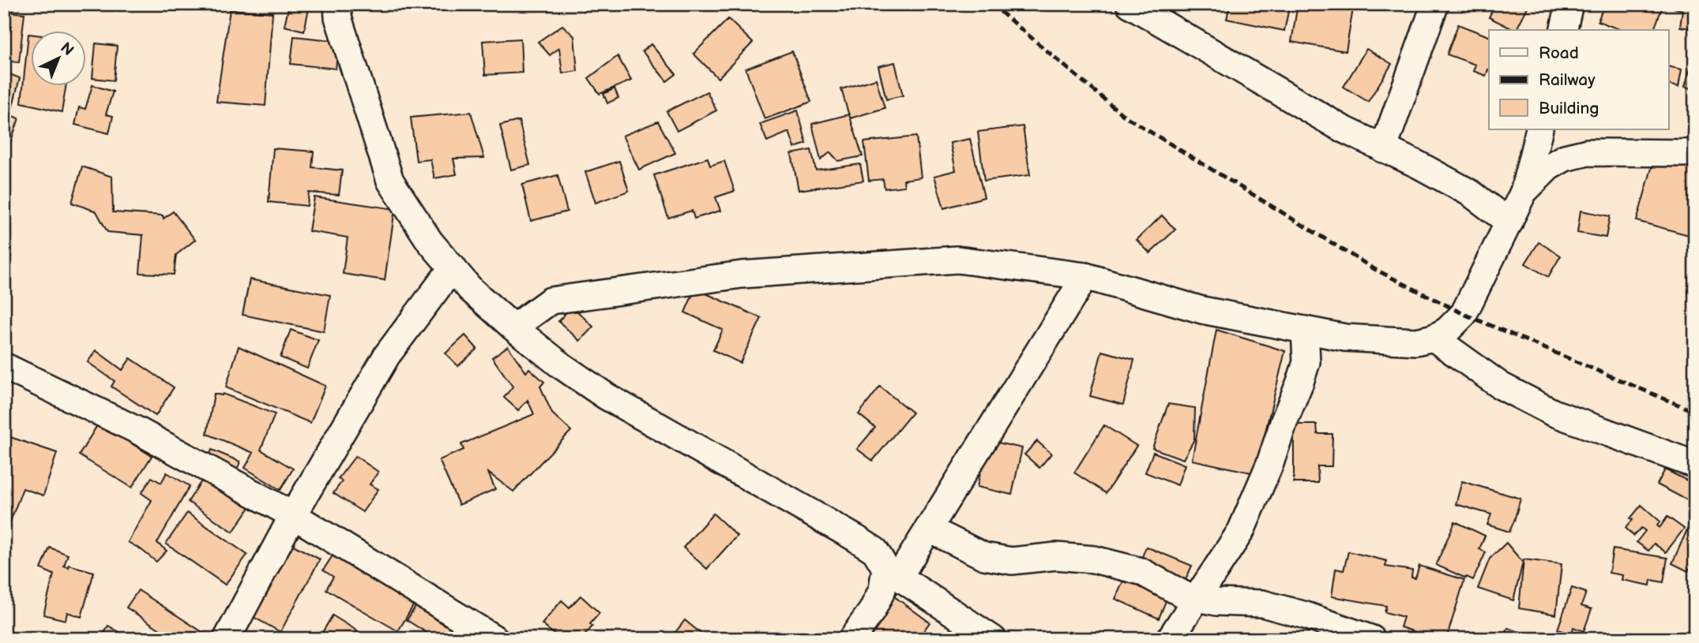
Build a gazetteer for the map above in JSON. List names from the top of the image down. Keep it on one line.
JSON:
{"legend":["Road","Railway","Building"],"north":"top right"}
